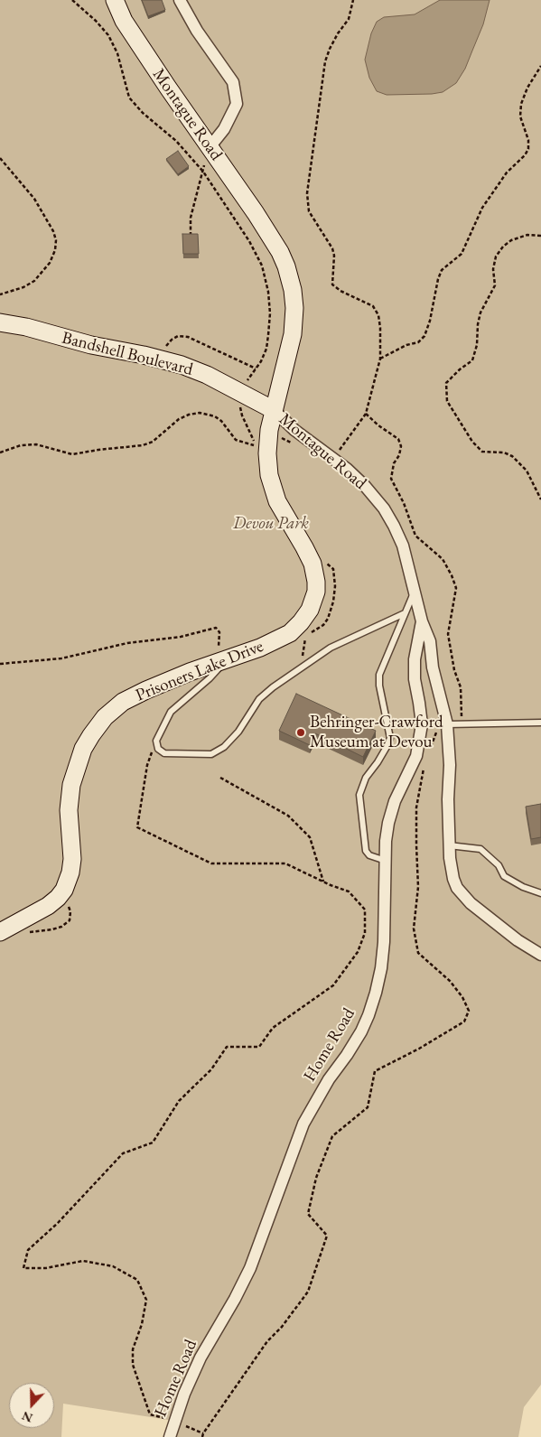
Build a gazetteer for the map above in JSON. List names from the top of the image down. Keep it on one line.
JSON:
{"streets":{"street":["Montague Road","Bandshell Boulevard","Prisoners Lake Drive","Home Road"]},"crossings":[["Montague Road","Bandshell Boulevard"],["Montague Road","Prisoners Lake Drive"],["Montague Road","Home Road"],["Bandshell Boulevard","Prisoners Lake Drive"]],"parks":["Devou Park"],"places":["Behringer-Crawford Museum at Devou"],"north":"bottom"}
